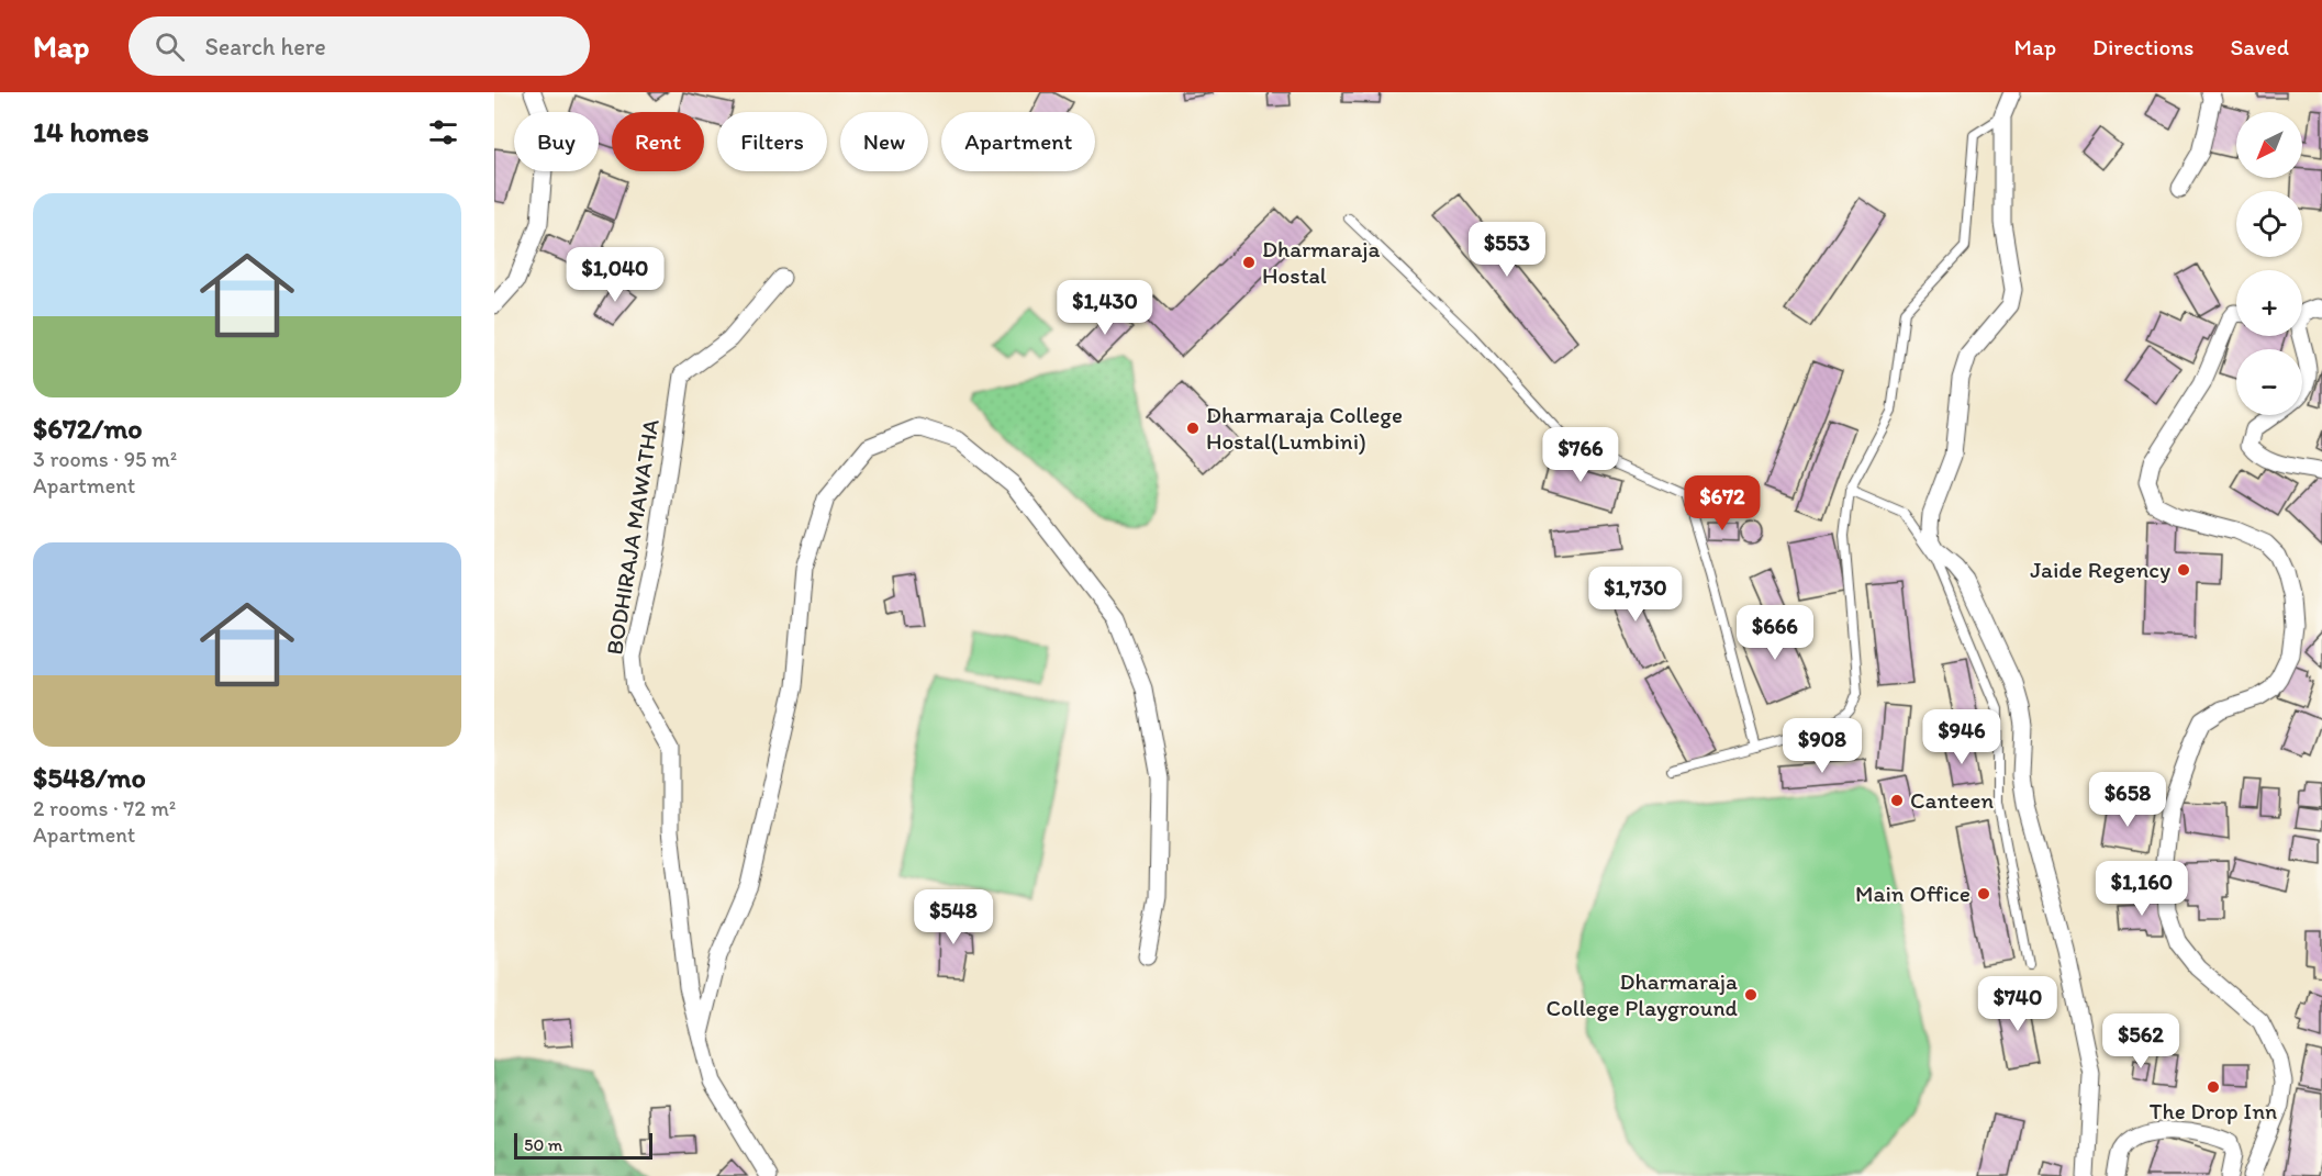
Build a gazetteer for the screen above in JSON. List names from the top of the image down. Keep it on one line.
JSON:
{"streets":{"street":["BODHIRAJA MAWATHA"]},"places":["Dharmaraja Hostal","Dharmaraja College Hostal(Lumbini)","Jaide Regency","Canteen","Main Office","Dharmaraja College Playground","The Drop Inn"],"scale_bar":"50 m","north":"bottom left","page":{"header":"Map","search":"Search here","nav":["Map","Directions","Saved"],"heading":"14 homes","map_buttons":["+","−"],"chip":["Buy","Rent","Filters","New","Apartment"],"list":[{"name":"$672/mo","note":"3 rooms · 95 m² · Apartment"},{"name":"$548/mo","note":"2 rooms · 72 m² · Apartment"}],"price":["$553","$1,040","$1,430","$766","$672","$1,730","$666","$946","$908","$658","$1,160","$548","$740","$562"],"scale":"50 m"}}
